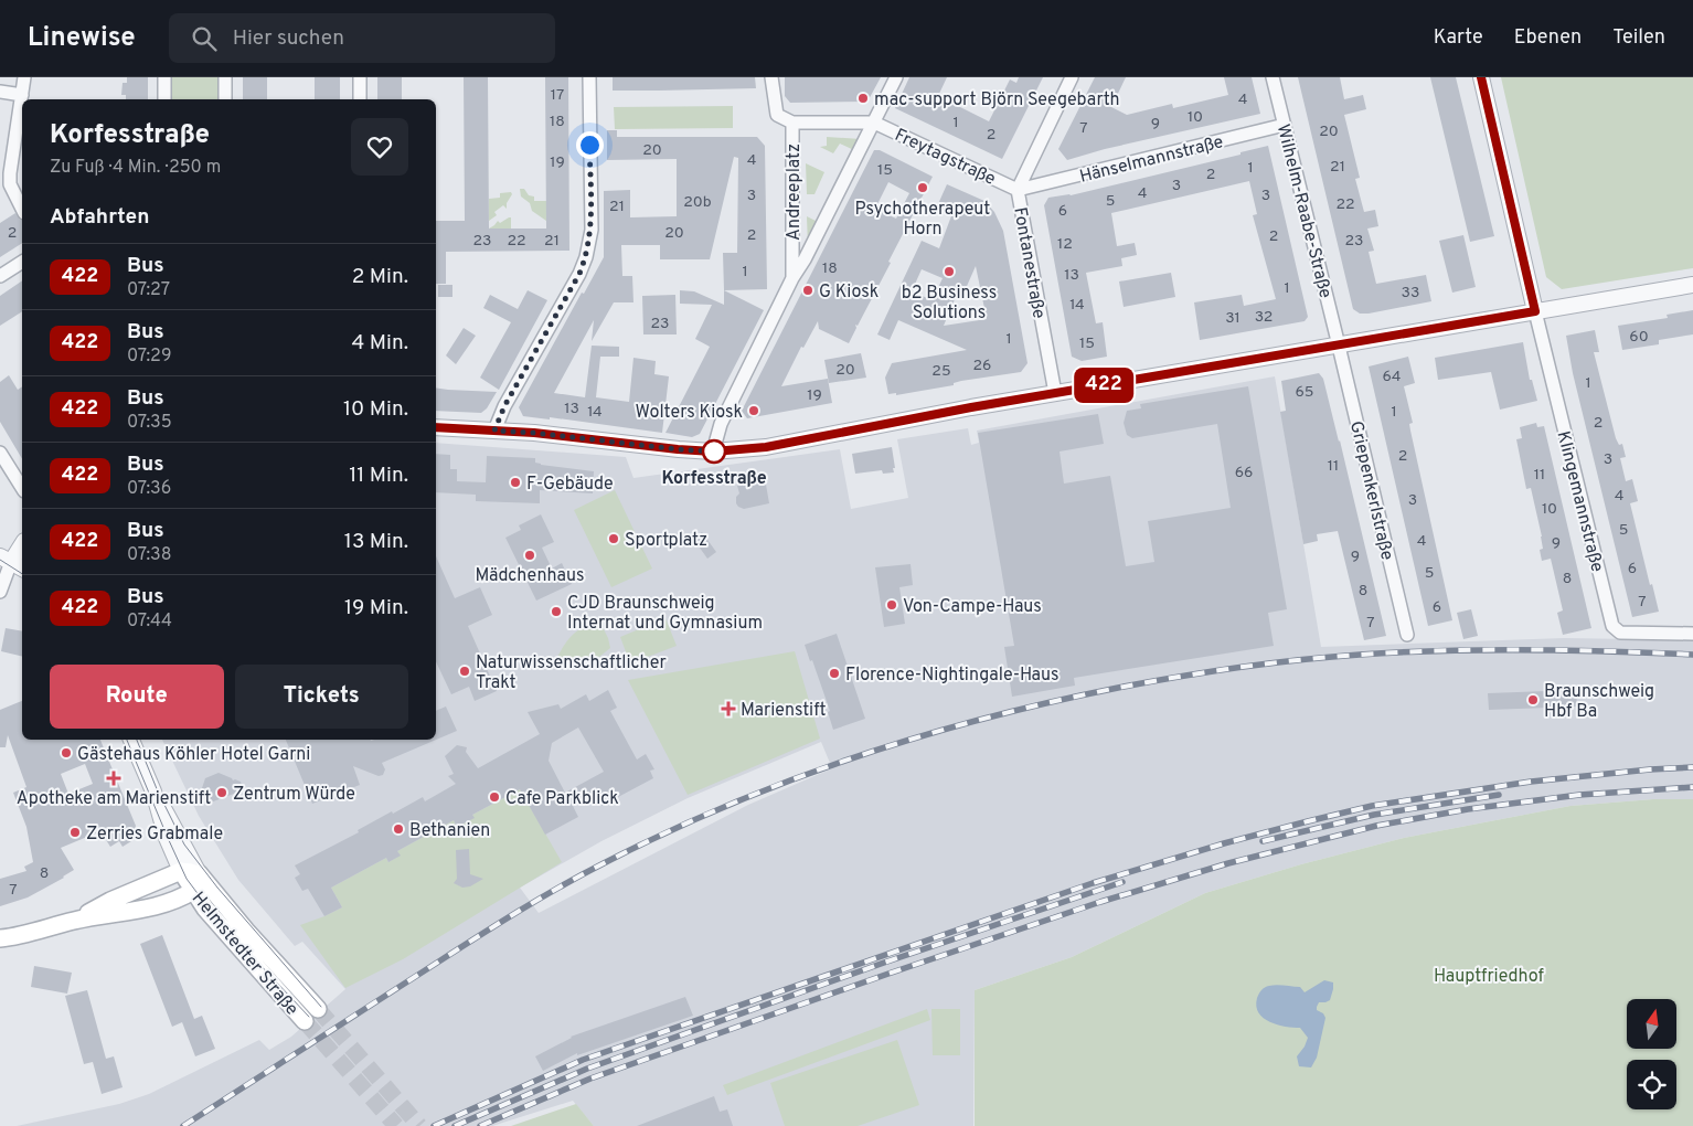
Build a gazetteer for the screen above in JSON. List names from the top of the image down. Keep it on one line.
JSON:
{"streets":{"main road":["Helmstedter Straße"],"street":["Freytagstraße","Hänselmannstraße","Andreeplatz","Wilhelm-Raabe-Straße","Fontanestraße","Griepenkerlstraße","Klingemannstraße"]},"crossings":[["Freytagstraße","Hänselmannstraße"],["Freytagstraße","Andreeplatz"],["Freytagstraße","Fontanestraße"],["Hänselmannstraße","Wilhelm-Raabe-Straße"],["Hänselmannstraße","Fontanestraße"],["Wilhelm-Raabe-Straße","Griepenkerlstraße"]],"parks":["Hauptfriedhof"],"places":{"other":["mac-support Björn Seegebarth","Psychotherapeut Horn","b2 Business Solutions","G Kiosk","Wolters Kiosk","Korfesstraße","F-Gebäude","Sportplatz","Mädchenhaus","Von-Campe-Haus","CJD Braunschweig Internat und Gymnasium","Naturwissenschaftlicher Trakt","Florence-Nightingale-Haus","Braunschweig Hbf Ba","Gästehaus Köhler Hotel Garni","Zentrum Würde","Cafe Parkblick","Bethanien","Zerries Grabmale"],"health":["Marienstift","Apotheke am Marienstift"]},"lines":["bus line 422"],"house_numbers":["17","4","10","18","1","9","7","20","2","20","4","19","21","1","15","2","3","4","3","3","5","20b","22","21","6","2","20","2","2","23","22","21","23","12","18","1","13","1","33","14","32","31","23","60","1","15","26","20","25","64","1","65","19","13","14","1","2","2","3","11","66","11","4","3","10","5","4","9","9","6","5","8","8","7","6","7","8","7"],"north":"top","page":{"header":"Linewise","search":"Hier suchen","nav":["Karte","Ebenen","Teilen"],"on_map":"422","heading":[["Korfesstraße","Zu Fuß · 4 Min. · 250 m"],"Abfahrten"],"list":[{"mark":"422","name":"Bus","note":"07:27","value":"2 Min."},{"mark":"422","name":"Bus","note":"07:29","value":"4 Min."},{"mark":"422","name":"Bus","note":"07:35","value":"10 Min."},{"mark":"422","name":"Bus","note":"07:36","value":"11 Min."},{"mark":"422","name":"Bus","note":"07:38","value":"13 Min."},{"mark":"422","name":"Bus","note":"07:44","value":"19 Min."}],"buttons":["Route","Tickets"]}}
